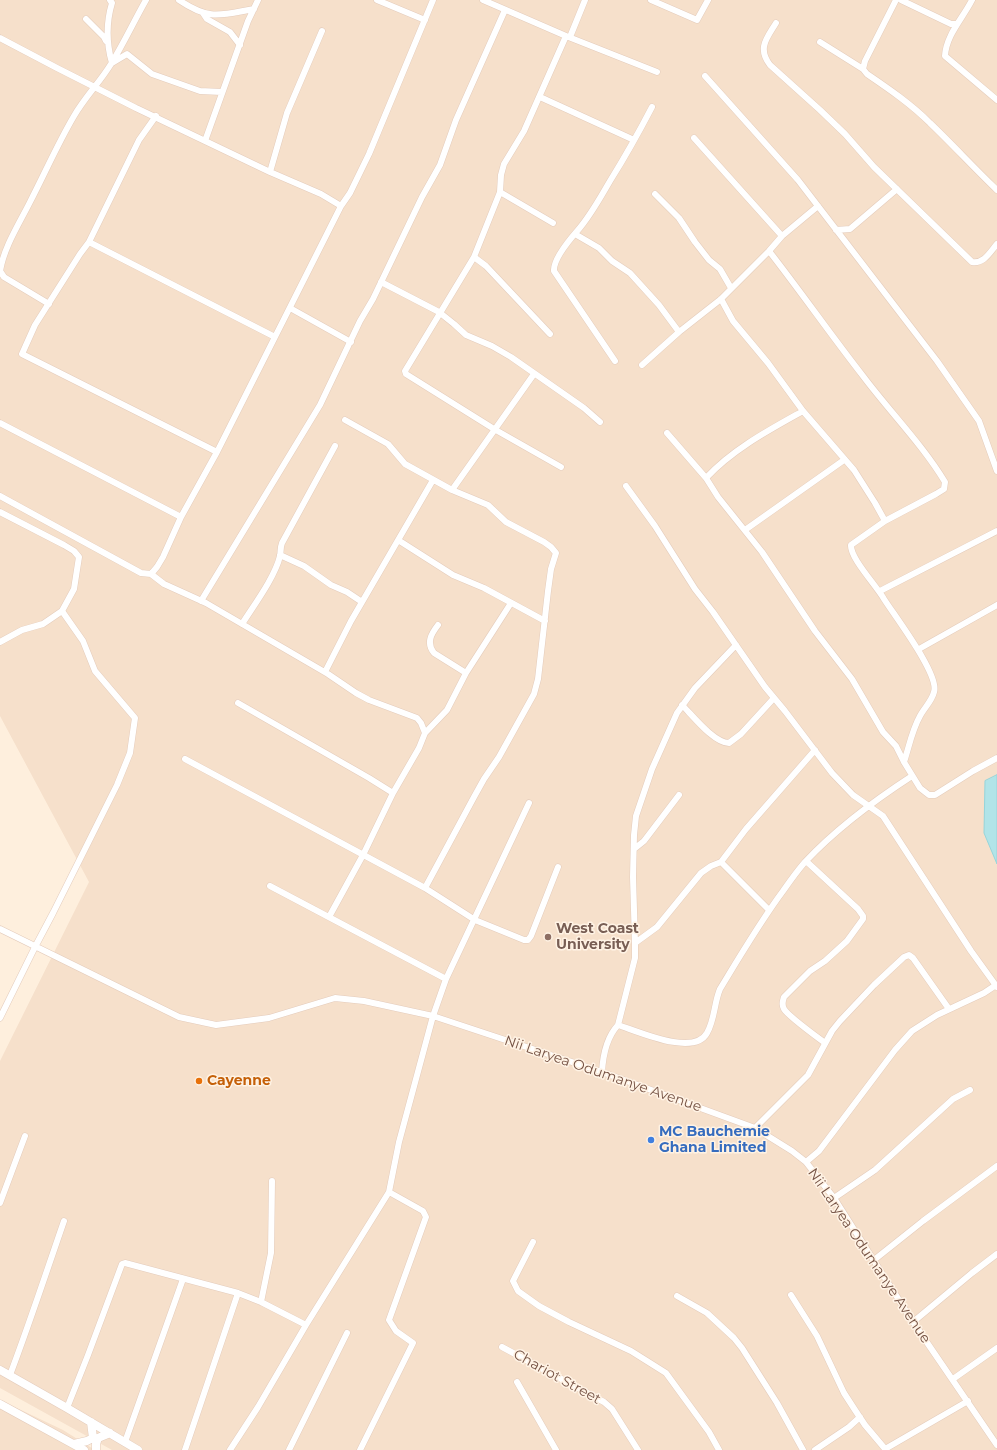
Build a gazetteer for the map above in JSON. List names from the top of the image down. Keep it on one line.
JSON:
{"streets":{"street":["Nii Laryea Odumanye Avenue","Chariot Street"]},"places":["West Coast University","Cayenne","MC Bauchemie Ghana Limited"]}
